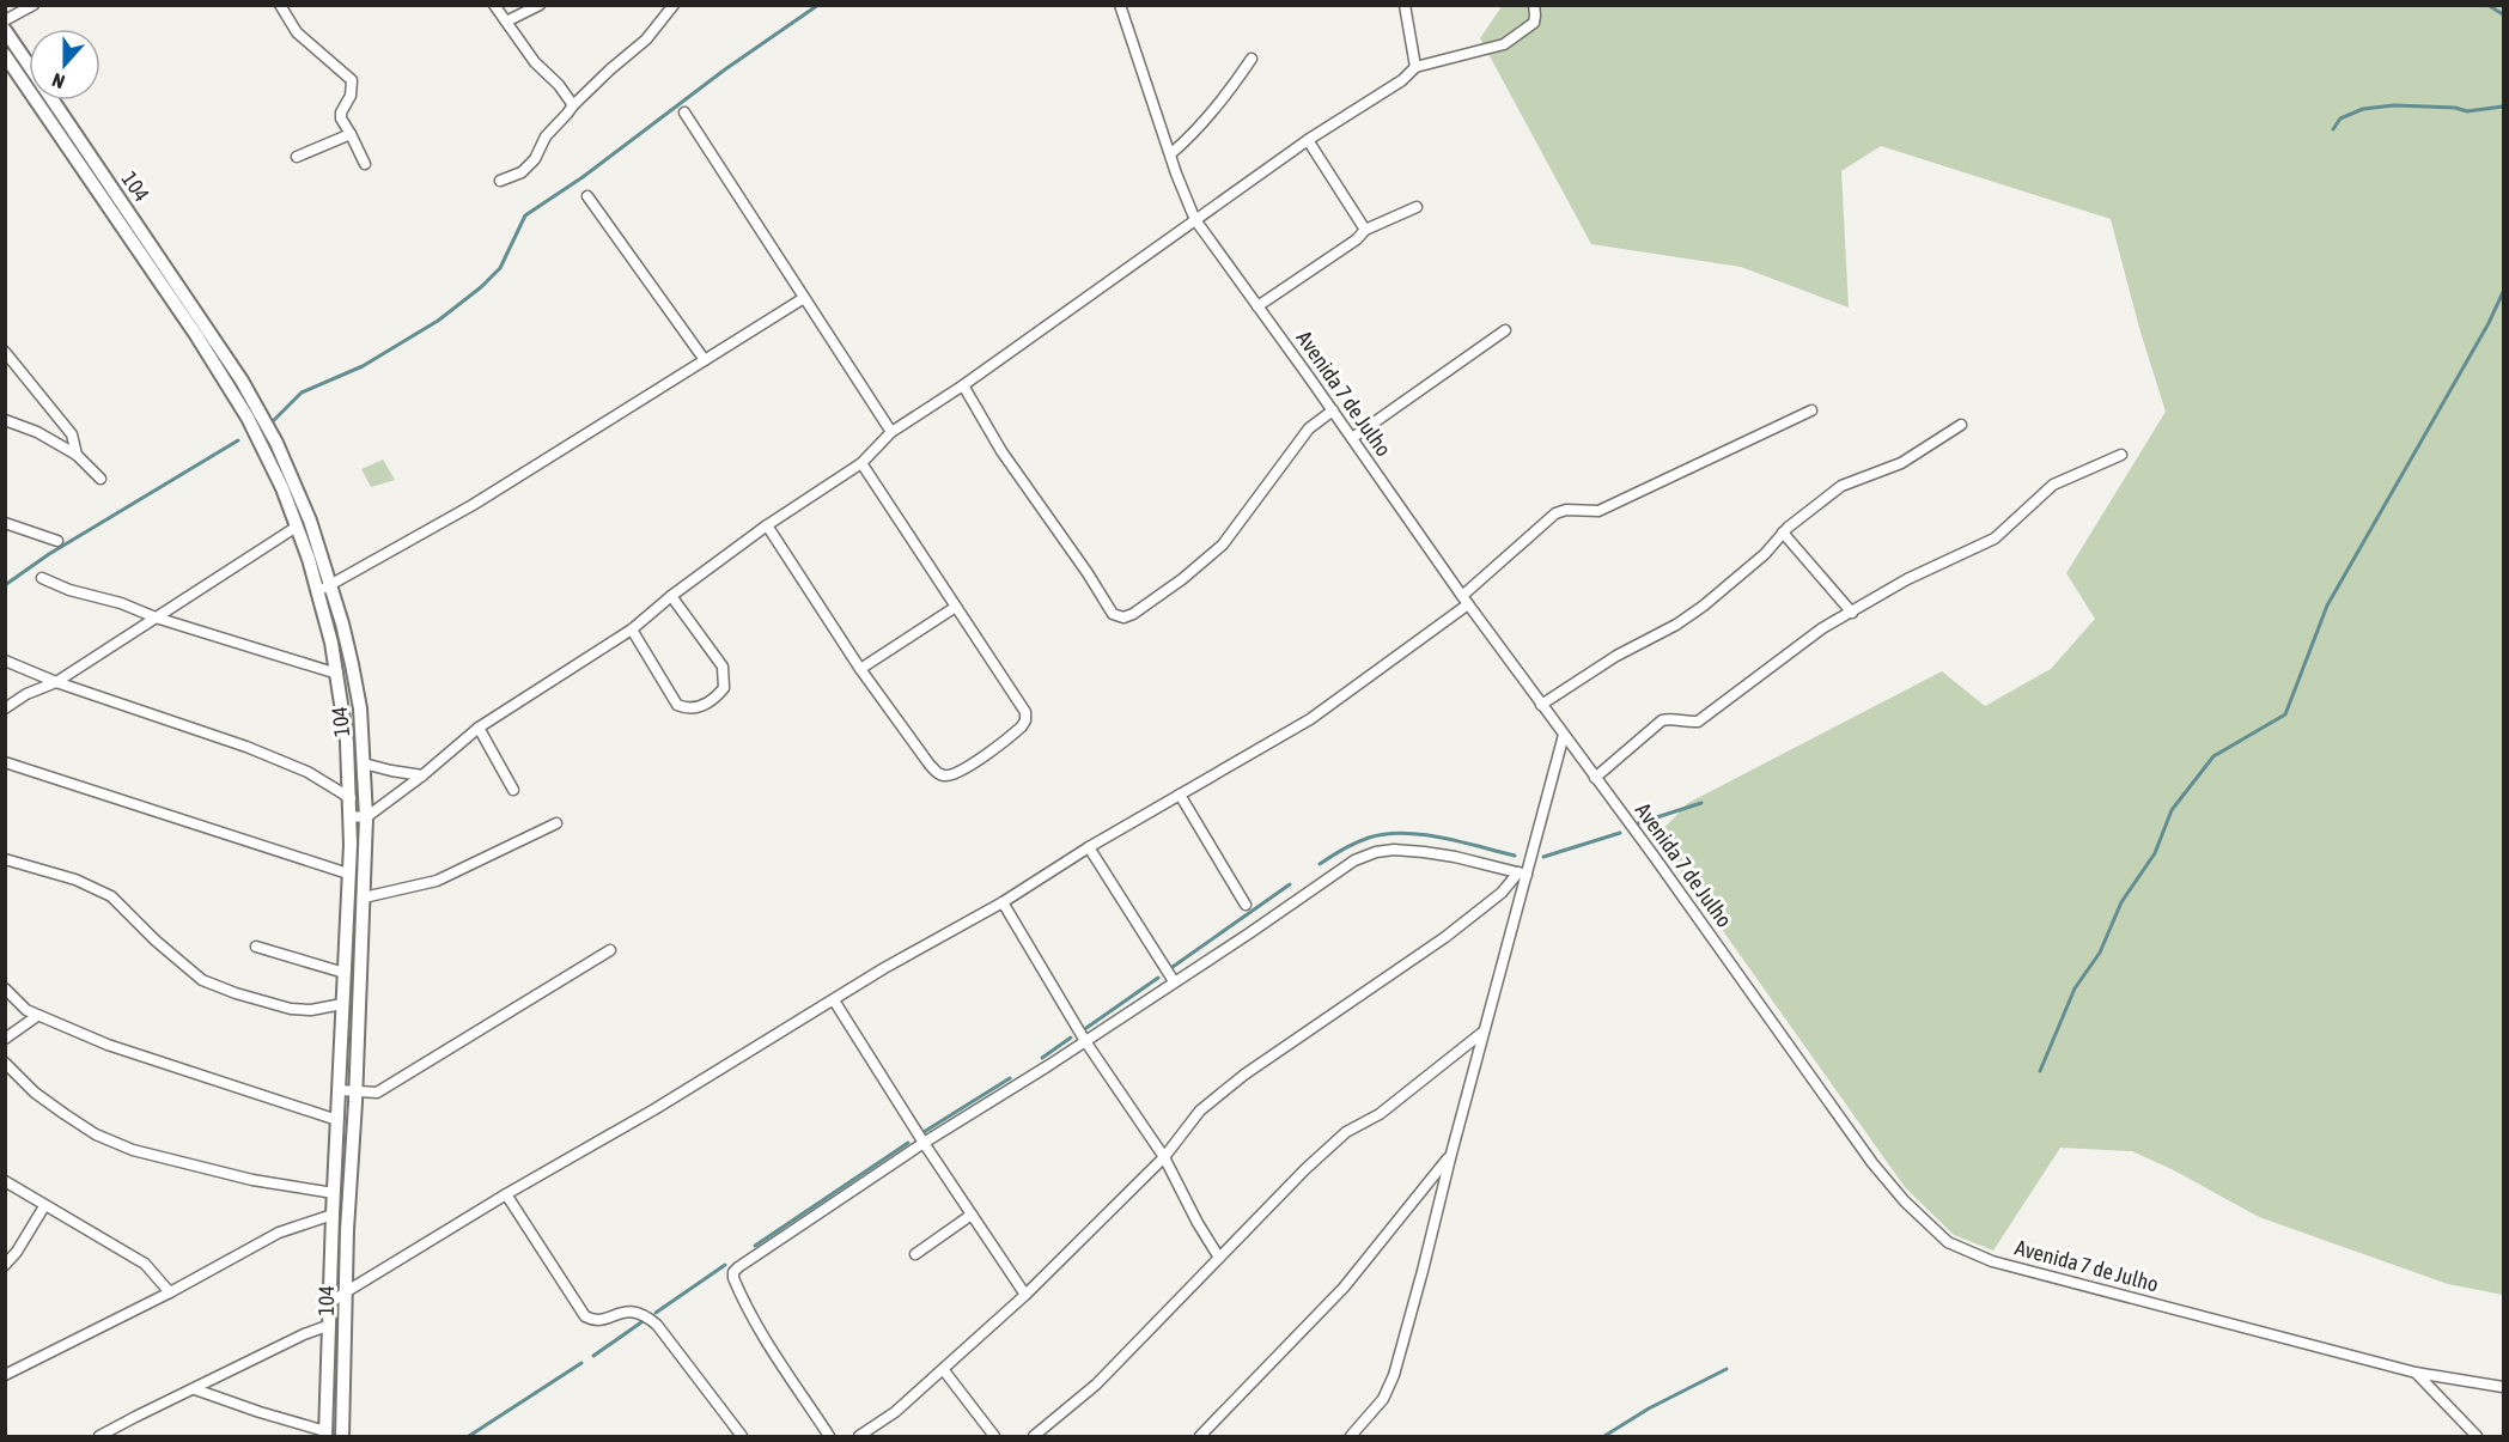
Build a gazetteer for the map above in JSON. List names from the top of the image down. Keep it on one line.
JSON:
{"streets":{"street":["104","Avenida 7 de Julho"]},"north":"bottom"}
